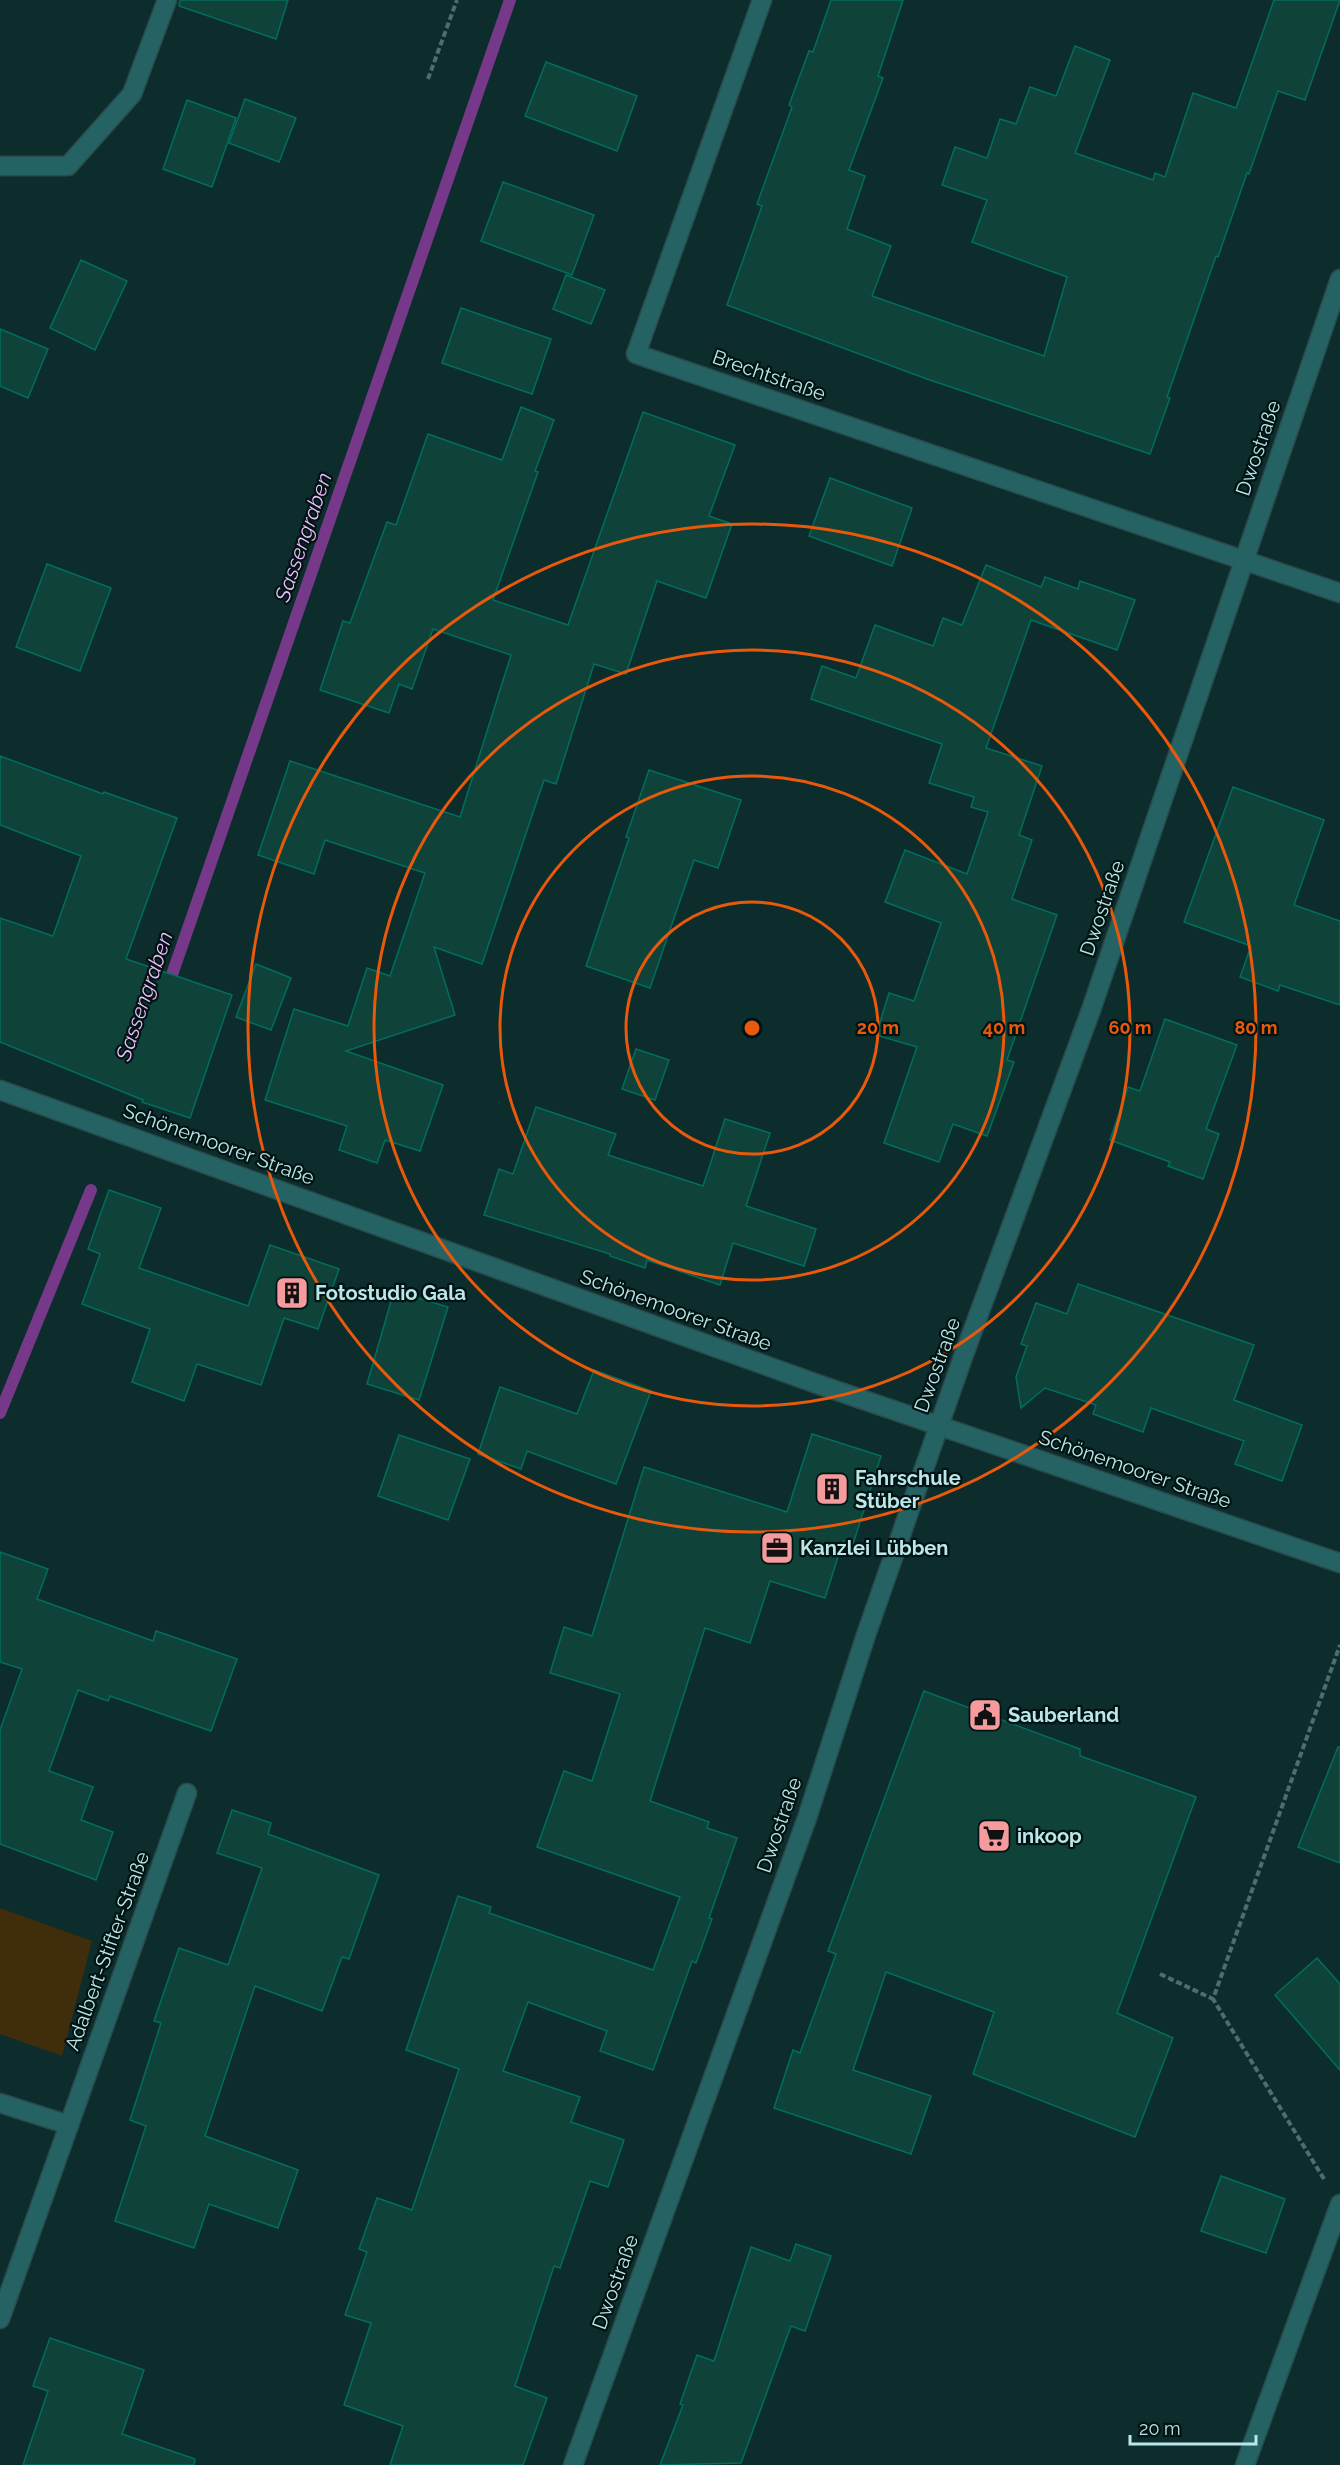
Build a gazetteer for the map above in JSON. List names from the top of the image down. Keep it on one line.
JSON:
{"streets":{"street":["Brechtstraße","Dwostraße","Schönemoorer Straße","Adalbert-Stifter-Straße"]},"crossings":[["Brechtstraße","Dwostraße"],["Dwostraße","Schönemoorer Straße"]],"water":["Sassengraben"],"places":{"building":["Fotostudio Gala","Fahrschule Stüber"],"office":["Kanzlei Lübben"],"public building":["Sauberland"],"supermarket":["inkoop"]},"scale_bar":"20 m","rings":["20 m","40 m","60 m","80 m"]}
